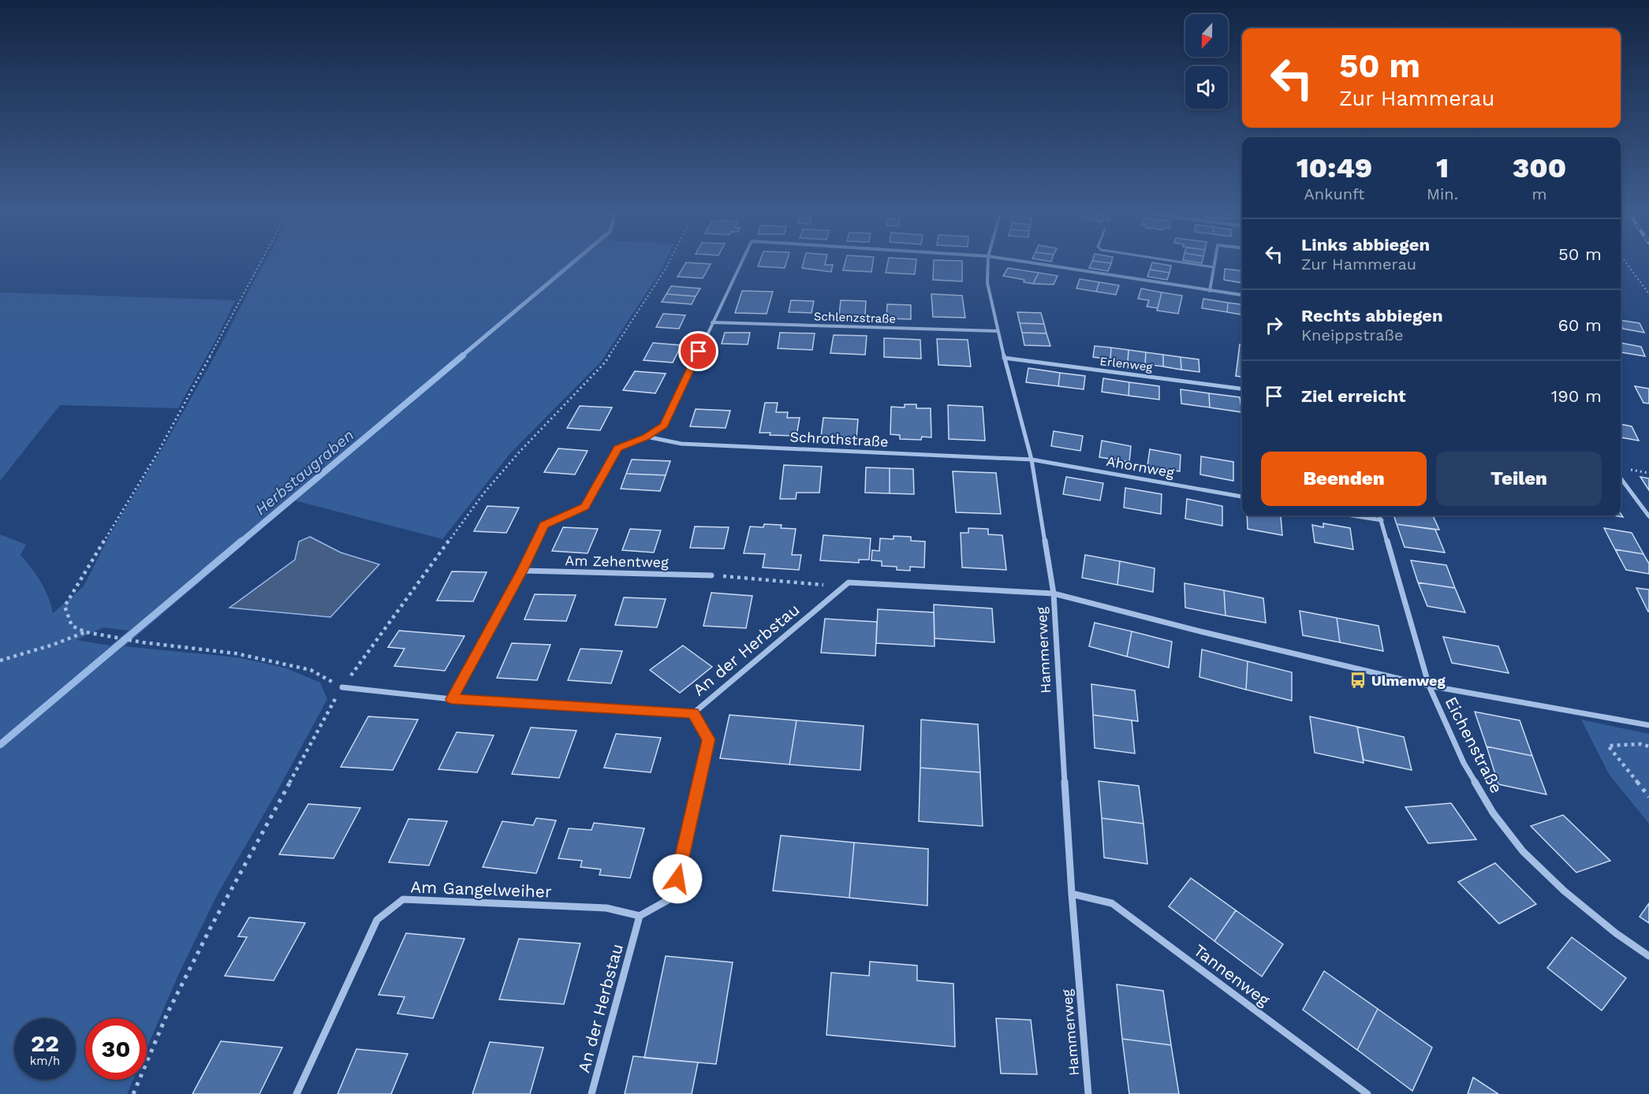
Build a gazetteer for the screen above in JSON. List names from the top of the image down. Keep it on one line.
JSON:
{"streets":{"street":["Schlenzstraße","Erlenweg","Schrothstraße","Ahornweg","Am Zehentweg","An der Herbstau","Hammerweg","Eichenstraße","Am Gangelweiher","Tannenweg"]},"crossings":[["Schlenzstraße","Hammerweg"],["Erlenweg","Hammerweg"],["Schrothstraße","Ahornweg"],["Schrothstraße","Hammerweg"],["Ahornweg","Hammerweg"],["An der Herbstau","Am Gangelweiher"],["Hammerweg","Tannenweg"]],"water":["Herbstaugraben"],"places":{"bus stop":["Ulmenweg"]},"north":"bottom","page":{"turn":["50 m","Zur Hammerau"],"eta":["10:49","Ankunft","1","Min.","300","m"],"list":[{"name":"Links abbiegen","note":"Zur Hammerau","value":"50 m"},{"name":"Rechts abbiegen","note":"Kneippstraße","value":"60 m"},{"name":"Ziel erreicht","value":"190 m"}],"buttons":["Beenden","Teilen"],"speed":"22 km/h","limit":"30"}}
